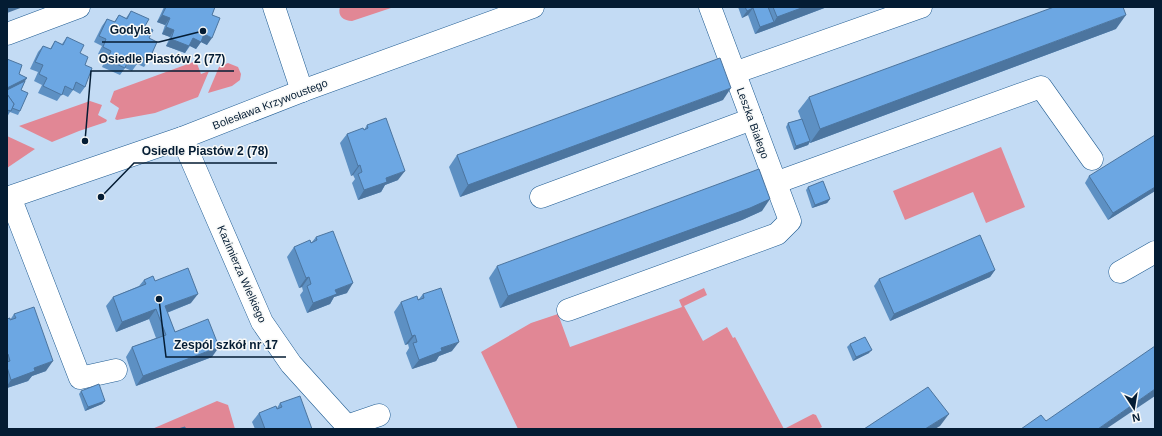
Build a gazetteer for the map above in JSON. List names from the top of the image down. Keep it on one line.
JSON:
{"streets":{"street":["Bolesława Krzywoustego","Leszka Białego","Kazimierza Wielkiego"]},"crossings":[["Bolesława Krzywoustego","Kazimierza Wielkiego"]],"places":["Godyla","Osiedle Piastów 2 (77)","Osiedle Piastów 2 (78)","Zespól szkół nr 17"],"north":"bottom"}
